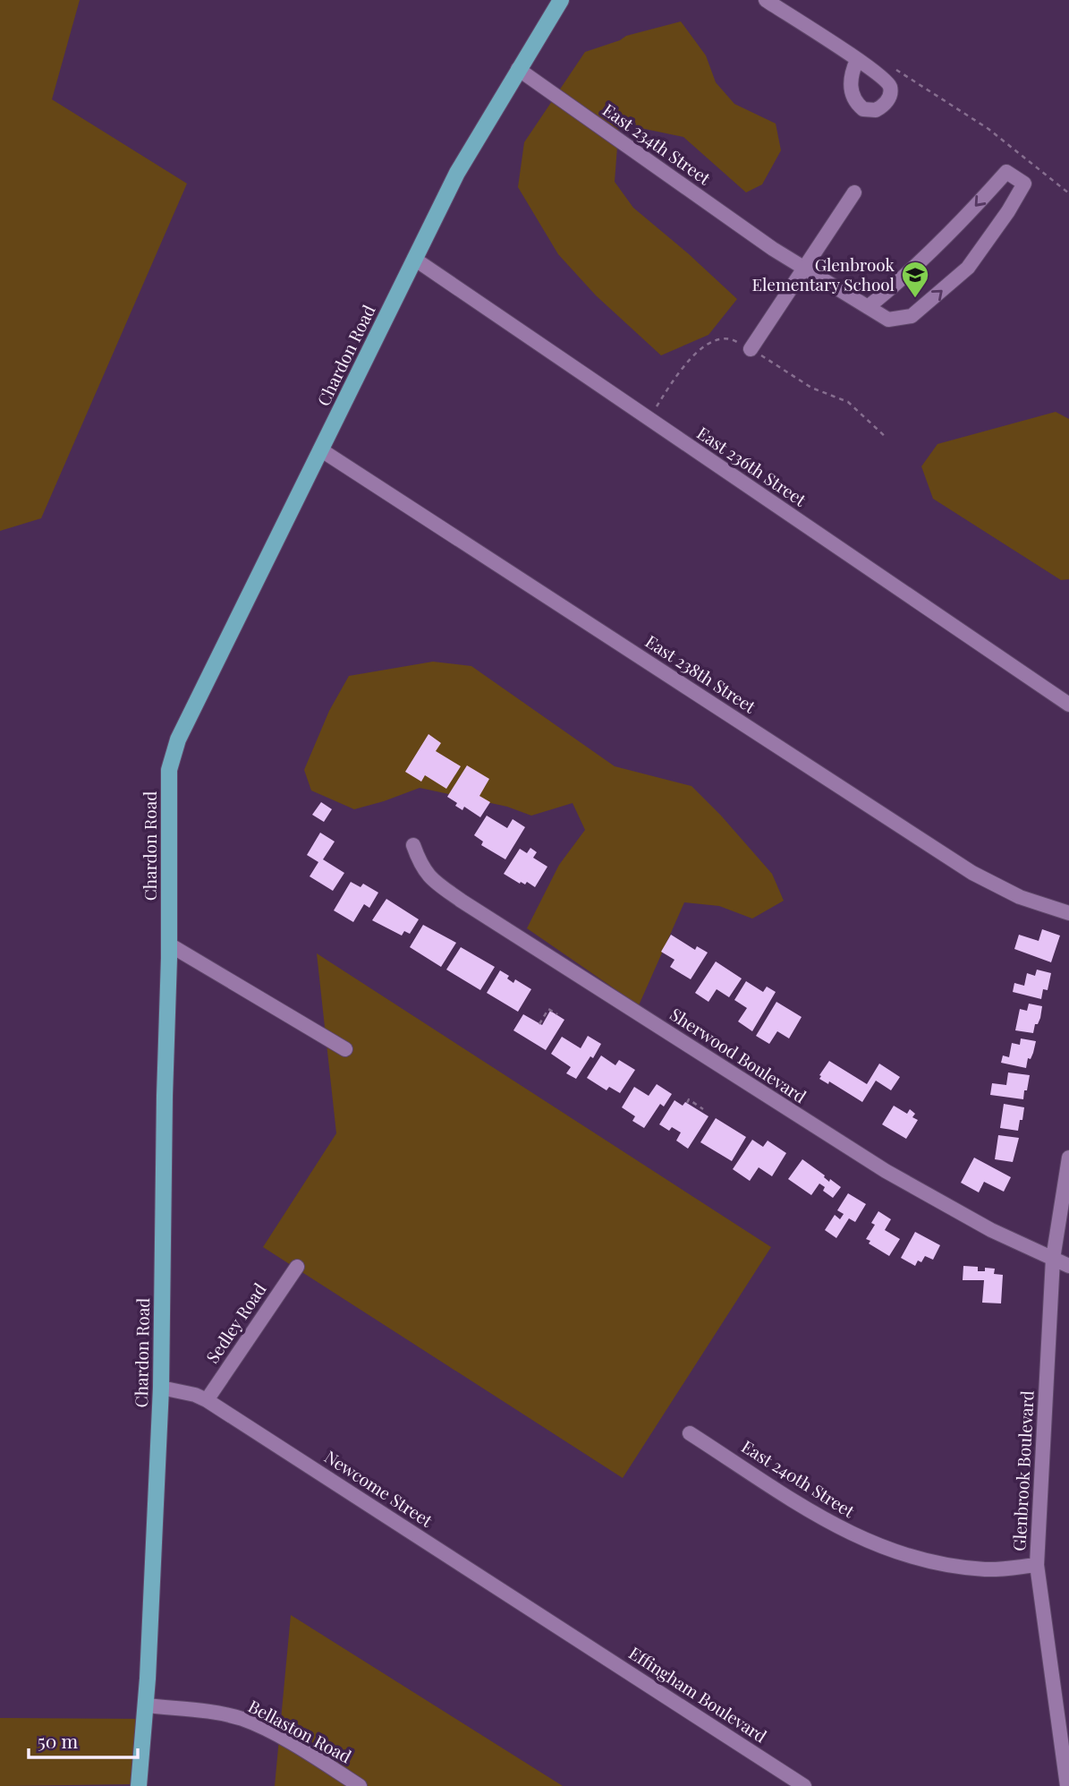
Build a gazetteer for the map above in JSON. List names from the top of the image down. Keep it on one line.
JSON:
{"streets":{"main road":["Chardon Road"],"street":["East 234th Street","East 236th Street","East 238th Street","Sherwood Boulevard","Sedley Road","Glenbrook Boulevard","East 240th Street","Newcome Street","Effingham Boulevard","Bellaston Road"]},"crossings":[["East 234th Street","Chardon Road"],["Chardon Road","East 236th Street"],["Chardon Road","East 238th Street"],["Chardon Road","Newcome Street"],["Chardon Road","Bellaston Road"],["Sherwood Boulevard","Glenbrook Boulevard"],["Sedley Road","Newcome Street"],["Glenbrook Boulevard","East 240th Street"],["Newcome Street","Effingham Boulevard"]],"places":{"school or university":["Glenbrook Elementary School"]},"scale_bar":"50 m"}
